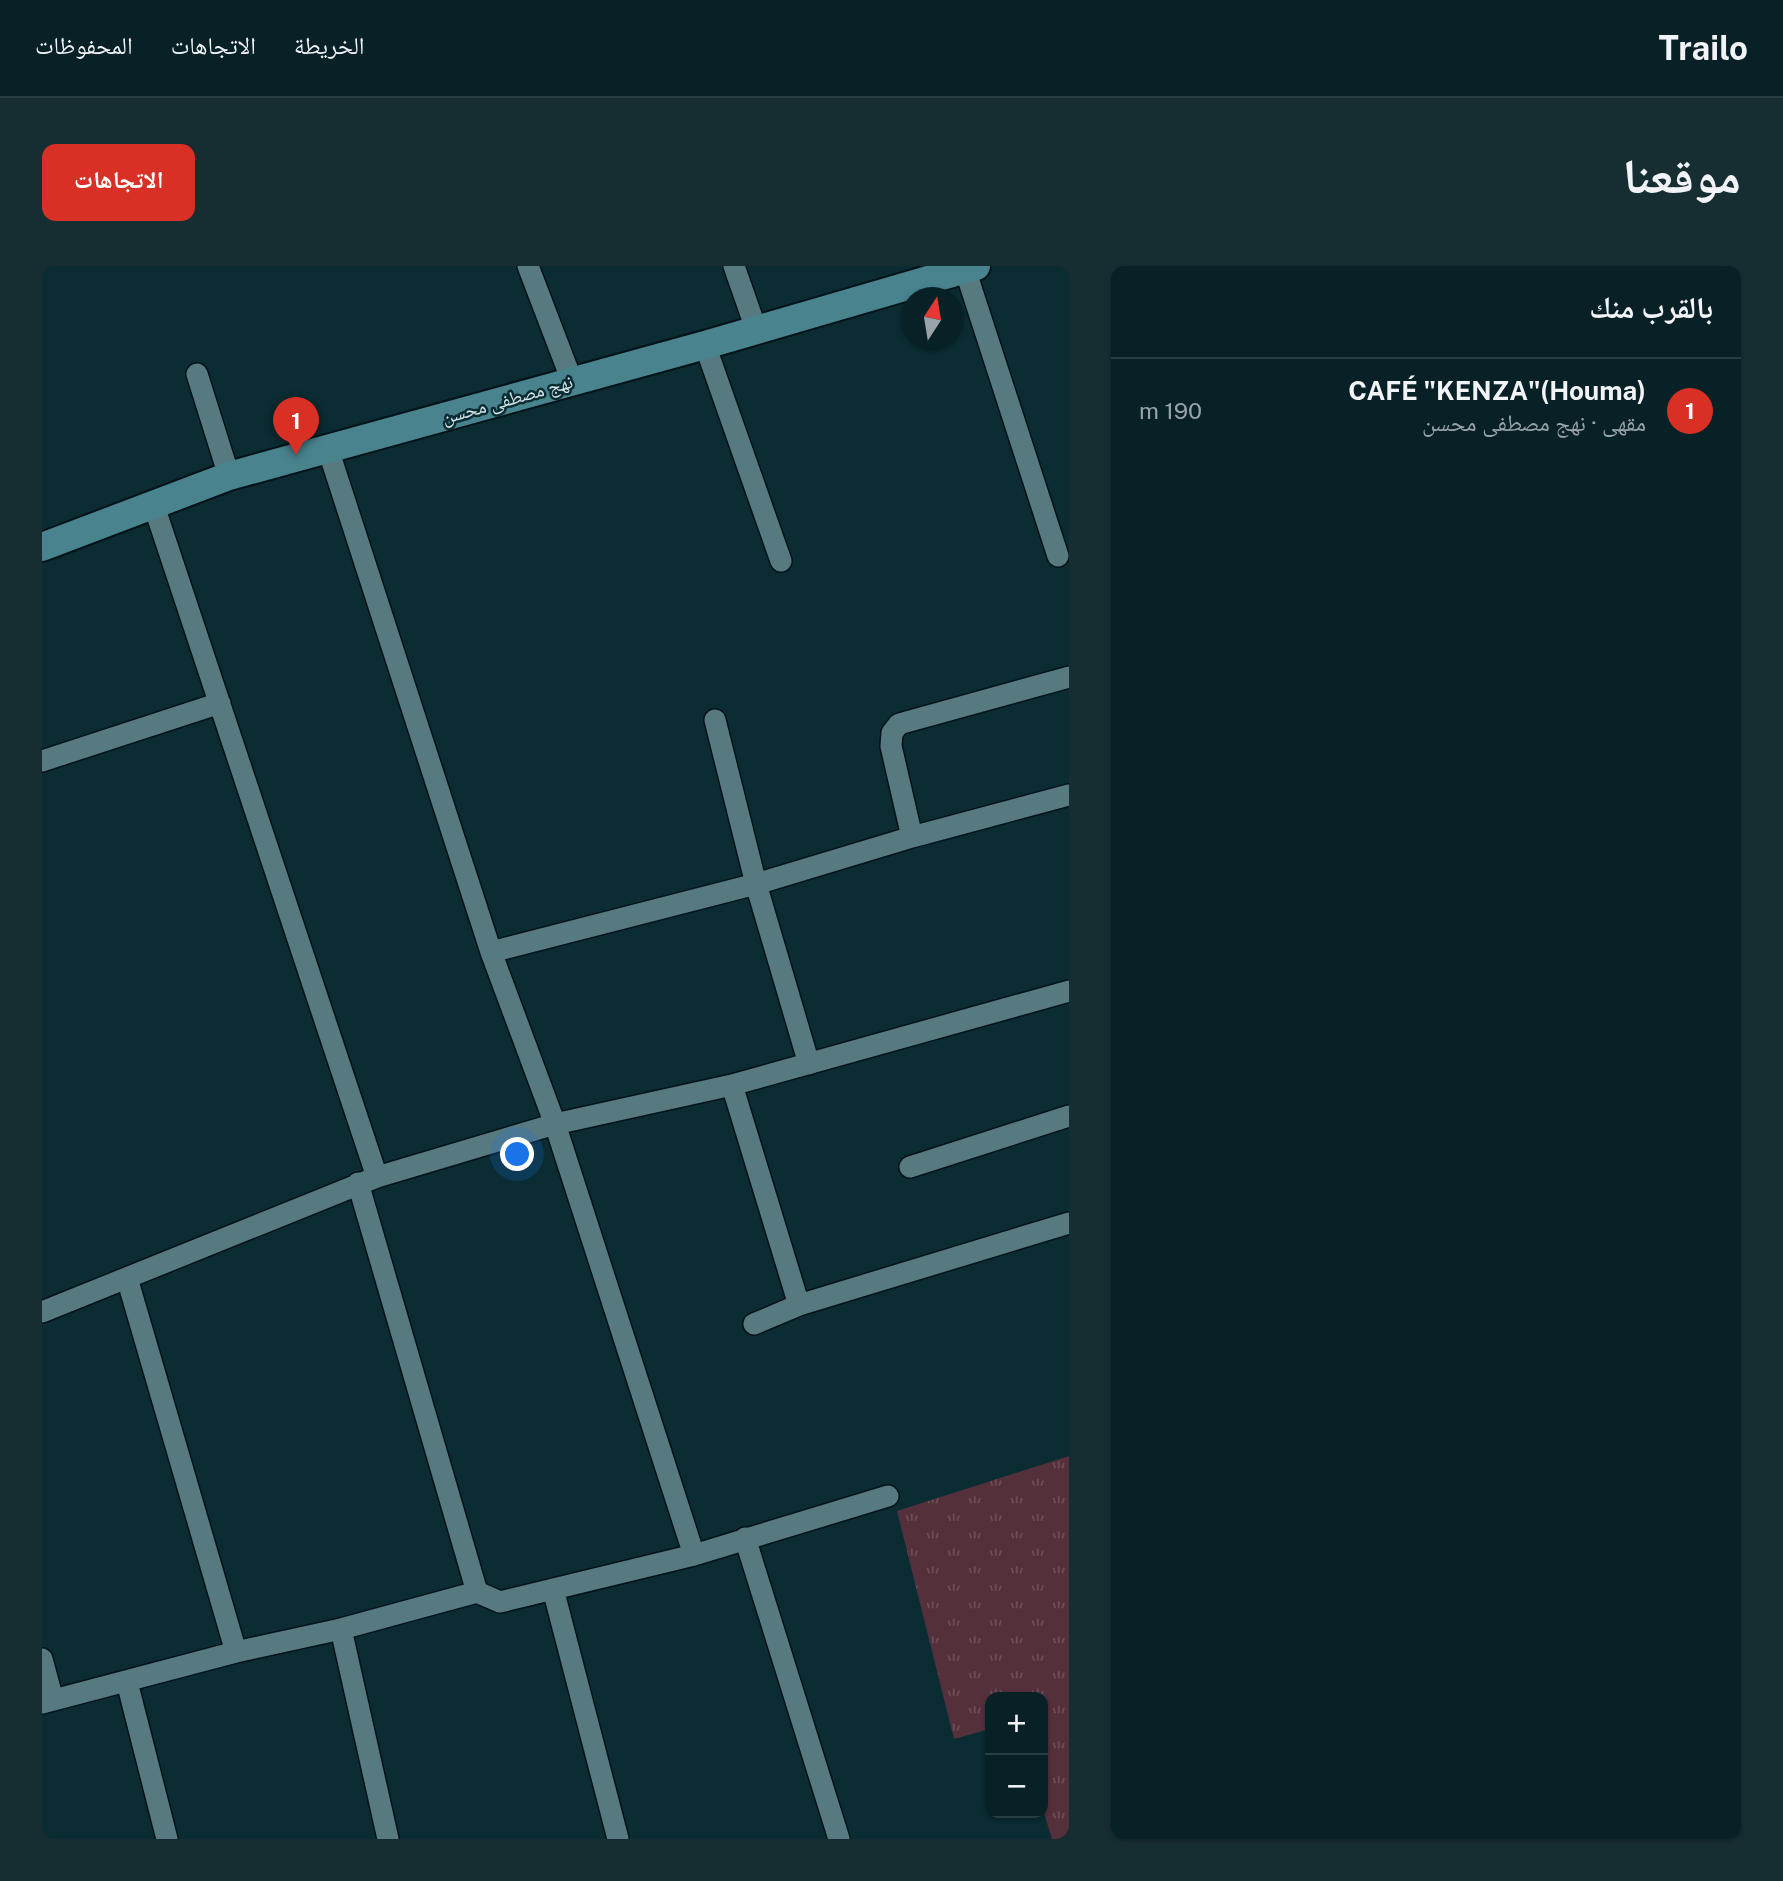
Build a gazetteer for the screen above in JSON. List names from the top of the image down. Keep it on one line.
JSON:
{"streets":{"main road":["نهج مصطفى محسن"]},"north":"top","page":{"header":"Trailo","nav":["الخريطة","الاتجاهات","المحفوظات"],"title":"موقعنا","buttons":"الاتجاهات","heading":"بالقرب منك","list":[{"mark":"1","name":"CAFÉ \"KENZA\"(Houma)","note":"مقهى · نهج مصطفى محسن","value":"190 m"}],"pins":"1","map_buttons":["+","−"]}}
